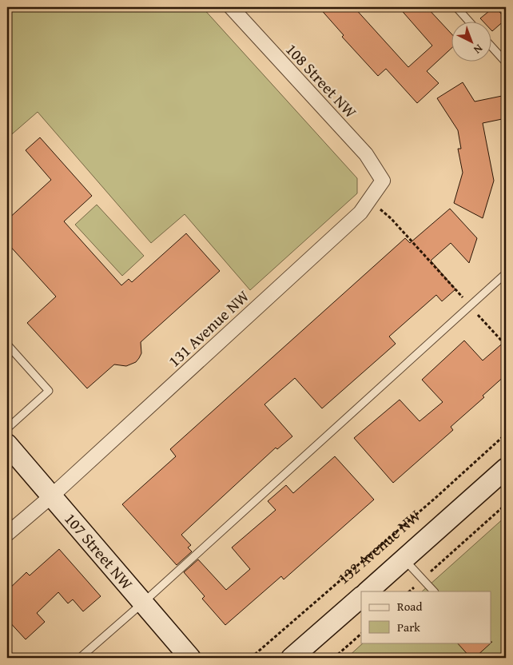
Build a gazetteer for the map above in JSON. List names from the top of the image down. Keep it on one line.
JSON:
{"streets":{"street":["108 Street NW","131 Avenue NW","132 Avenue NW","107 Street NW"]},"crossings":[["108 Street NW","131 Avenue NW"],["131 Avenue NW","107 Street NW"]],"legend":["Road","Park"],"north":"bottom right"}
